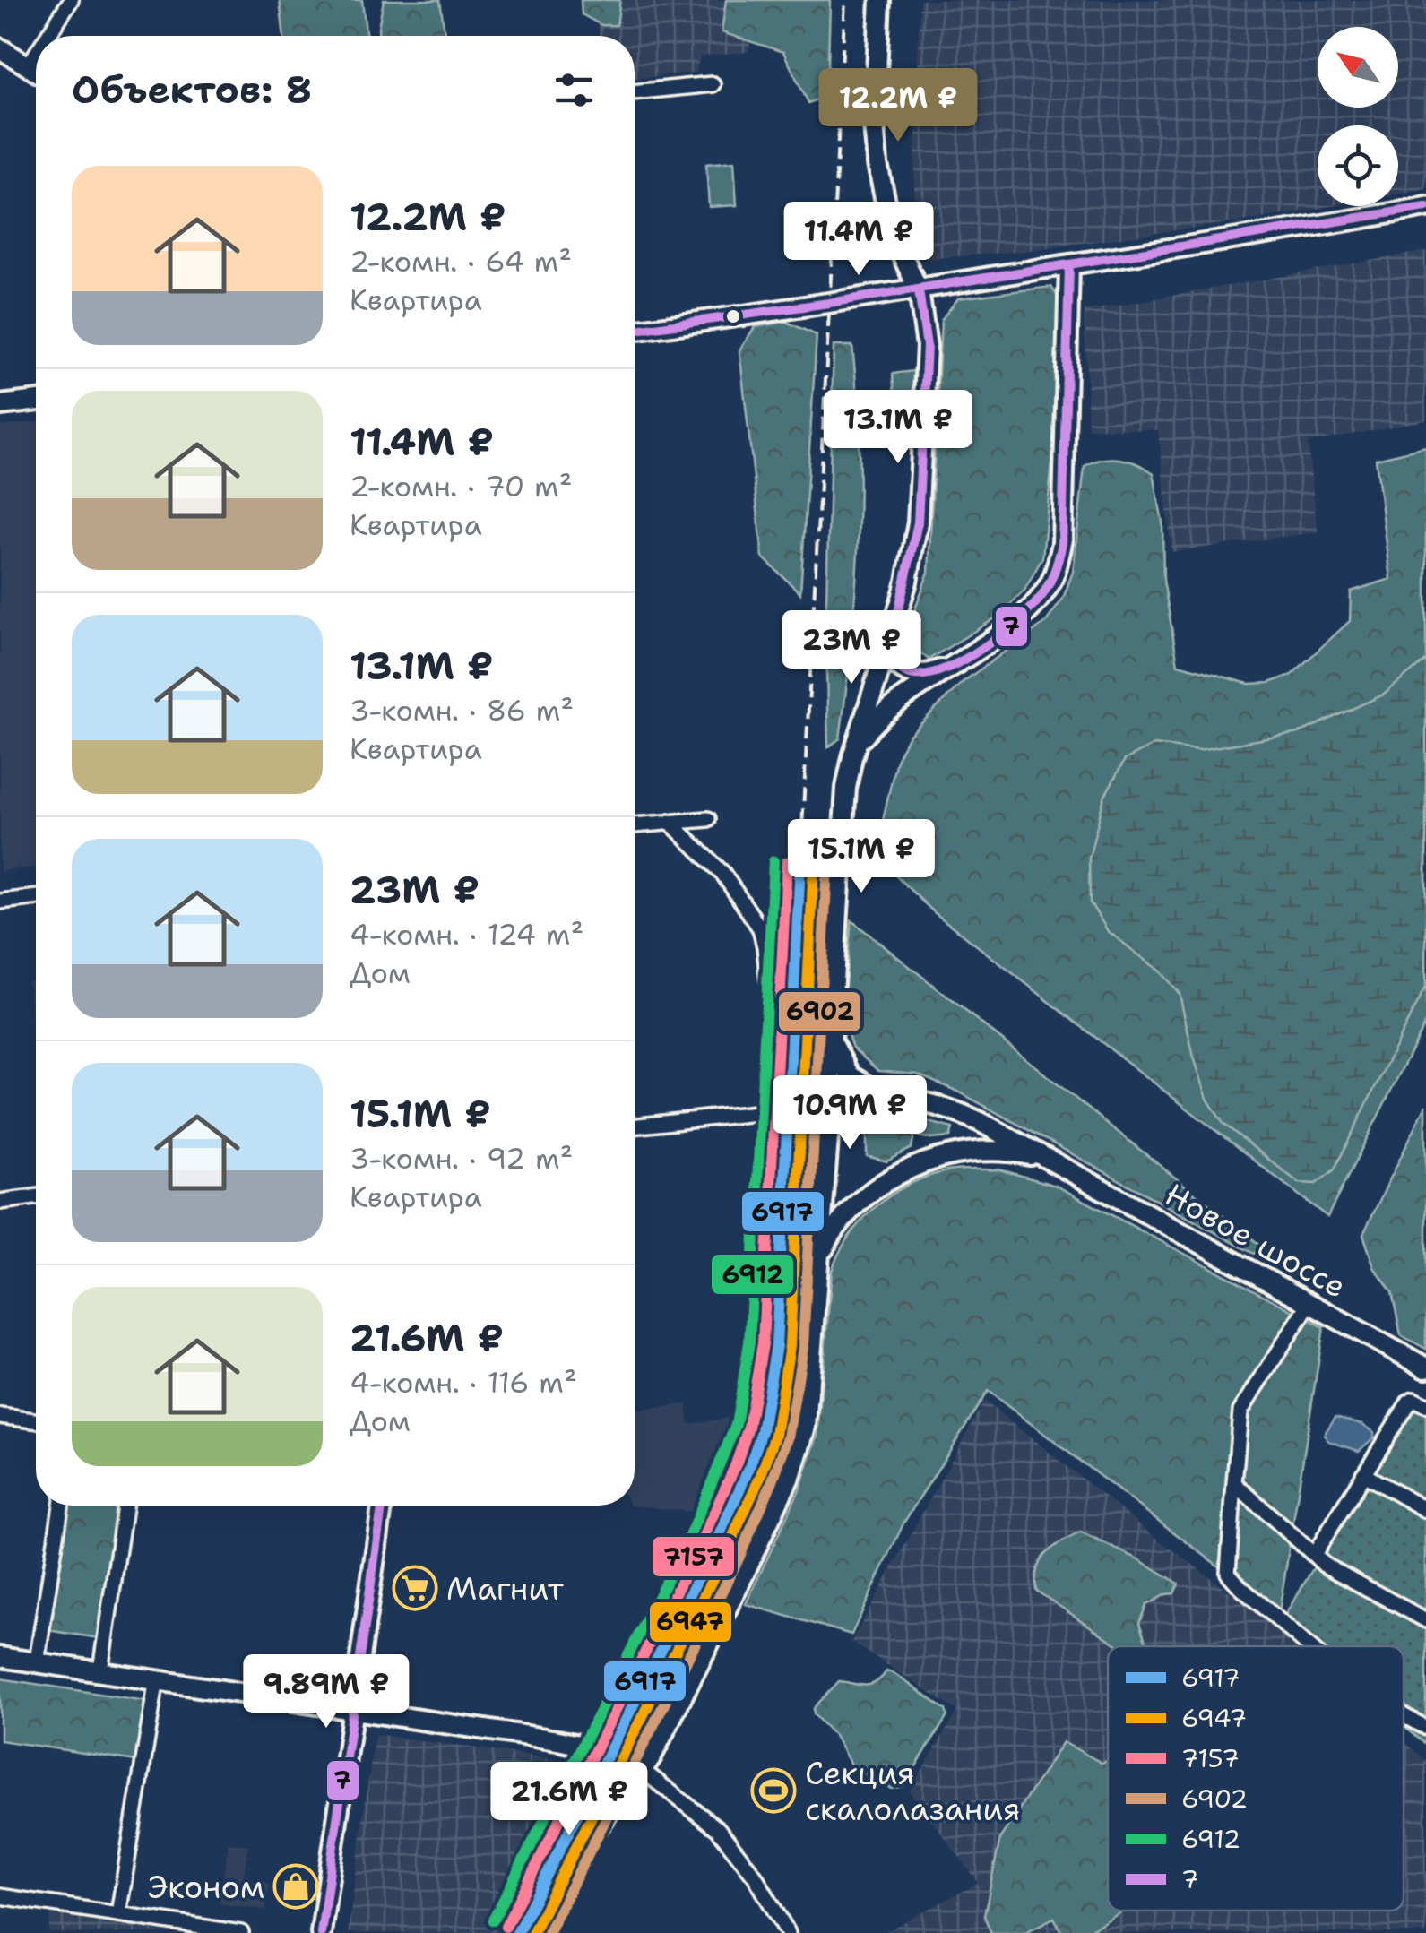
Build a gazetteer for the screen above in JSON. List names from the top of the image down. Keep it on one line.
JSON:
{"streets":{"main road":["Новое шоссе"]},"places":{"supermarket":["Магнит"],"sports":["Секция скалолазания"],"shop":["Эконом"]},"lines":["transit line 7","transit line 6912","transit line 7157","transit line 6917","transit line 6947","transit line 6902"],"legend":["6917","6947","7157","6902","6912","7"],"north":"top left","page":{"heading":"Объектов: 8","price":["12.2M ₽","11.4M ₽","13.1M ₽","23M ₽","15.1M ₽","10.9M ₽","9.89M ₽","21.6M ₽"],"list":[{"name":"12.2M ₽","note":"2-комн. · 64 m² · Квартира"},{"name":"11.4M ₽","note":"2-комн. · 70 m² · Квартира"},{"name":"13.1M ₽","note":"3-комн. · 86 m² · Квартира"},{"name":"23M ₽","note":"4-комн. · 124 m² · Дом"},{"name":"15.1M ₽","note":"3-комн. · 92 m² · Квартира"},{"name":"21.6M ₽","note":"4-комн. · 116 m² · Дом"}]}}
